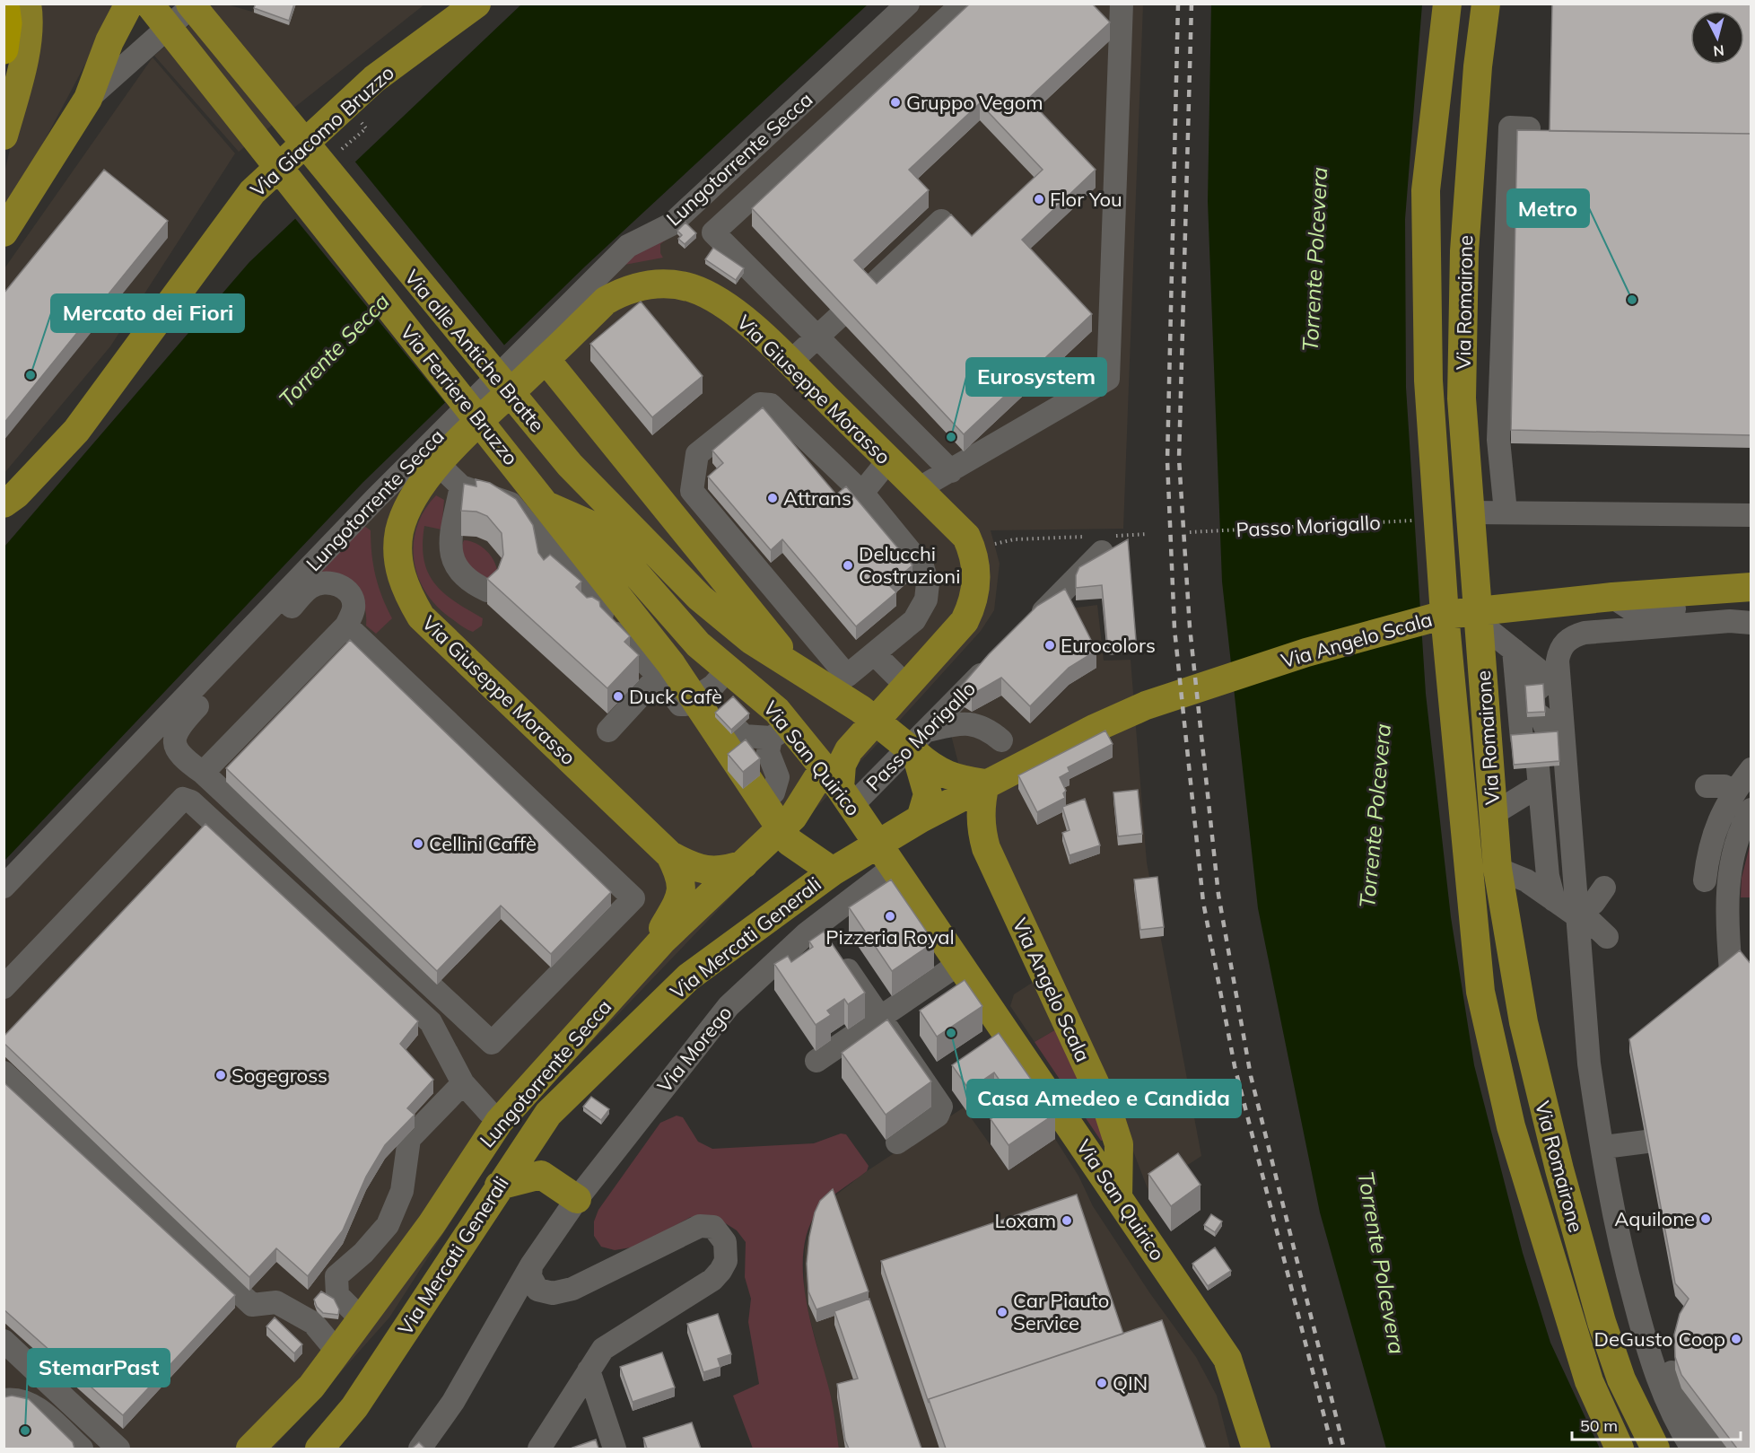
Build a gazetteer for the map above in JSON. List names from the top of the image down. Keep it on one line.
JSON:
{"streets":{"main road":["Via Giacomo Bruzzo","Lungotorrente Secca","Via Romairone","Via alle Antiche Bratte","Via Giuseppe Morasso","Via Ferriere Bruzzo","Via Angelo Scala","Via San Quirico","Via Mercati Generali"],"street":["Passo Morigallo","Via Morego"]},"crossings":[["Lungotorrente Secca","Via Giuseppe Morasso"],["Lungotorrente Secca","Passo Morigallo"],["Lungotorrente Secca","Via San Quirico"],["Via alle Antiche Bratte","Via Giuseppe Morasso"],["Via alle Antiche Bratte","Passo Morigallo"],["Via alle Antiche Bratte","Via Angelo Scala"],["Via Giuseppe Morasso","Passo Morigallo"],["Via Giuseppe Morasso","Via San Quirico"],["Via Ferriere Bruzzo","Via San Quirico"],["Via Ferriere Bruzzo","Via Mercati Generali"],["Passo Morigallo","Via San Quirico"],["Via Angelo Scala","Via San Quirico"],["Via Angelo Scala","Via Mercati Generali"],["Via San Quirico","Via Mercati Generali"],["Via San Quirico","Via Morego"]],"water":["Torrente Polcevera","Torrente Secca"],"places":["Gruppo Vegom","Flor You","Metro","Mercato dei Fiori","Eurosystem","Attrans","Delucchi Costruzioni","Eurocolors","Duck Cafè","Cellini Caffè","Pizzeria Royal","Casa Amedeo e Candida","Sogegross","Aquilone","Loxam","Car Piauto Service","DeGusto Coop","QIN","StemarPast"],"scale_bar":"50 m","north":"bottom"}
